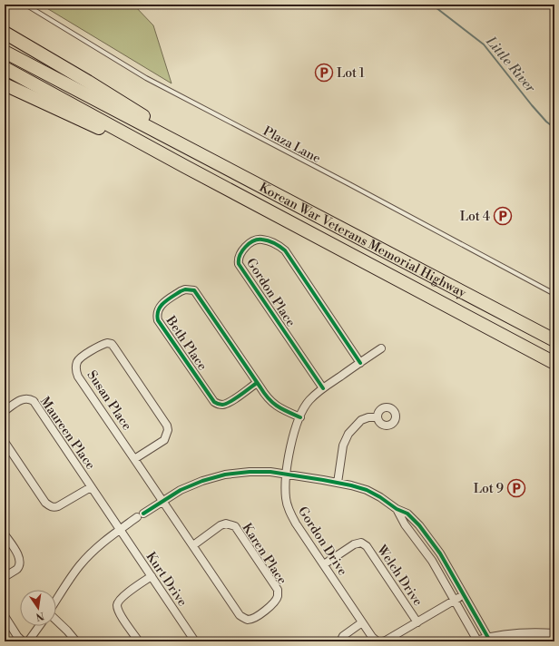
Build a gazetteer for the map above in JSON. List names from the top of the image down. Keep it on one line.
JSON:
{"streets":{"highway":["Korean War Veterans Memorial Highway"],"street":["Gordon Place","Beth Place","Susan Place","Maureen Place","Gordon Drive","Karen Place","Welch Drive","Kurt Drive"],"lane":["Plaza Lane"]},"crossings":[["Gordon Place","Gordon Drive"],["Beth Place","Gordon Drive"],["Susan Place","Karen Place"],["Maureen Place","Kurt Drive"],["Gordon Drive","Welch Drive"]],"water":["Little River"],"places":{"parking":["Lot 1","Lot 4","Lot 9"]},"north":"bottom"}
